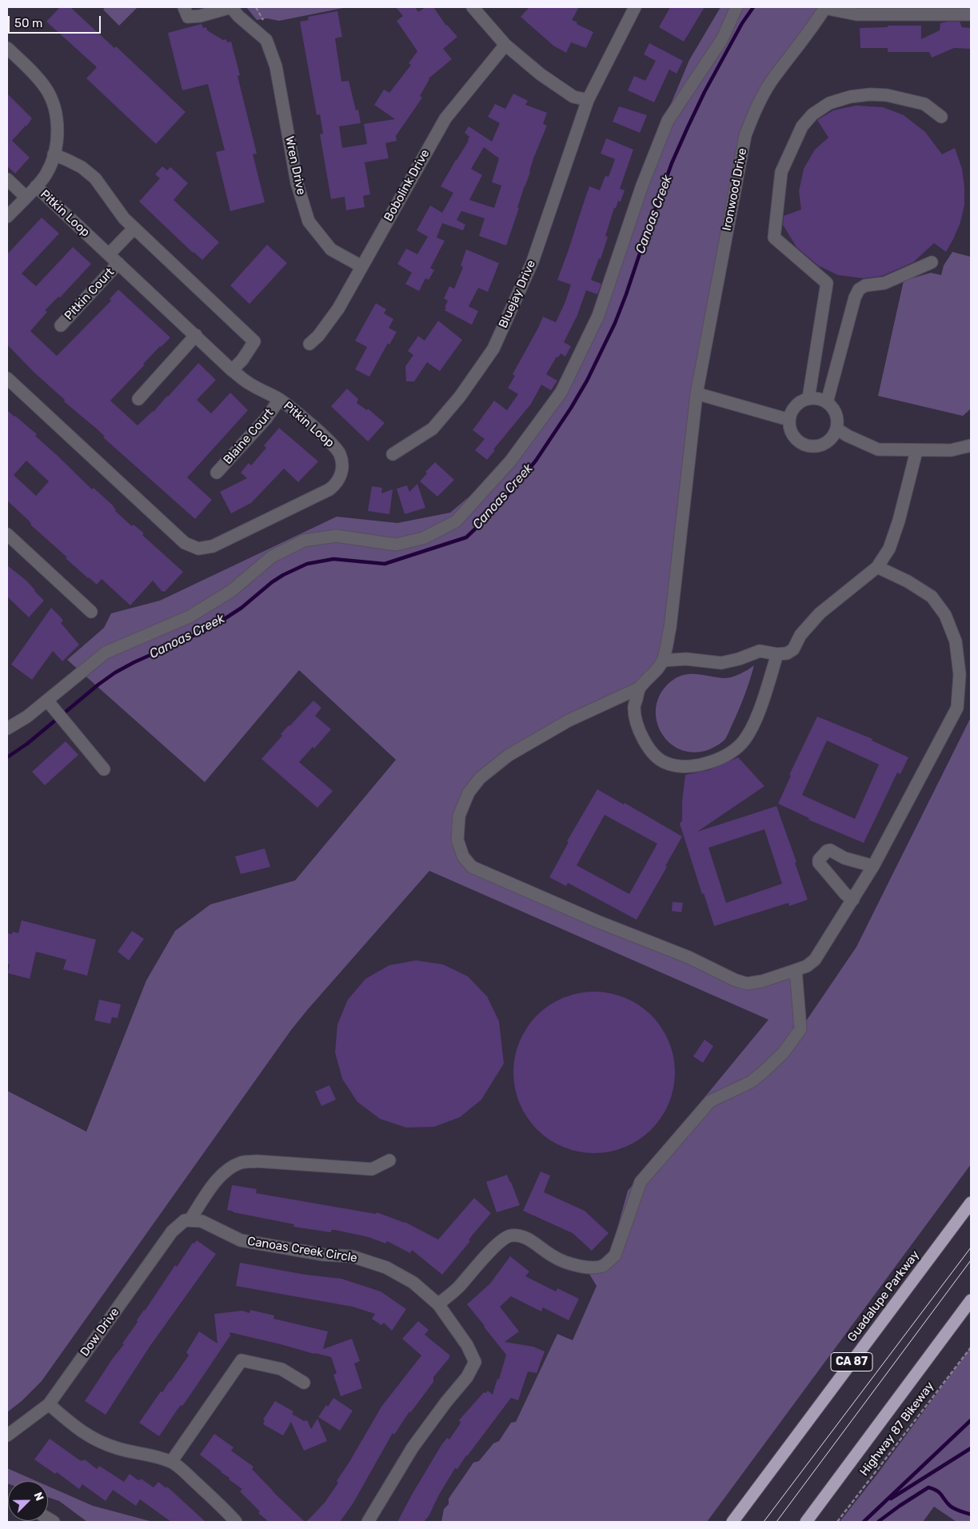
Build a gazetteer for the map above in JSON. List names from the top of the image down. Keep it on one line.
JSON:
{"streets":{"highway":["Guadalupe Parkway","CA 87"],"street":["Wren Drive","Bobolink Drive","Ironwood Drive","Pitkin Loop","Pitkin Court","Bluejay Drive","Blaine Court","Canoas Creek Circle","Dow Drive"],"path":["Highway 87 Bikeway"]},"crossings":[["Wren Drive","Bobolink Drive"],["Pitkin Loop","Pitkin Court"],["Pitkin Loop","Blaine Court"],["Canoas Creek Circle","Dow Drive"]],"water":["Canoas Creek"],"scale_bar":"50 m","north":"top right"}
